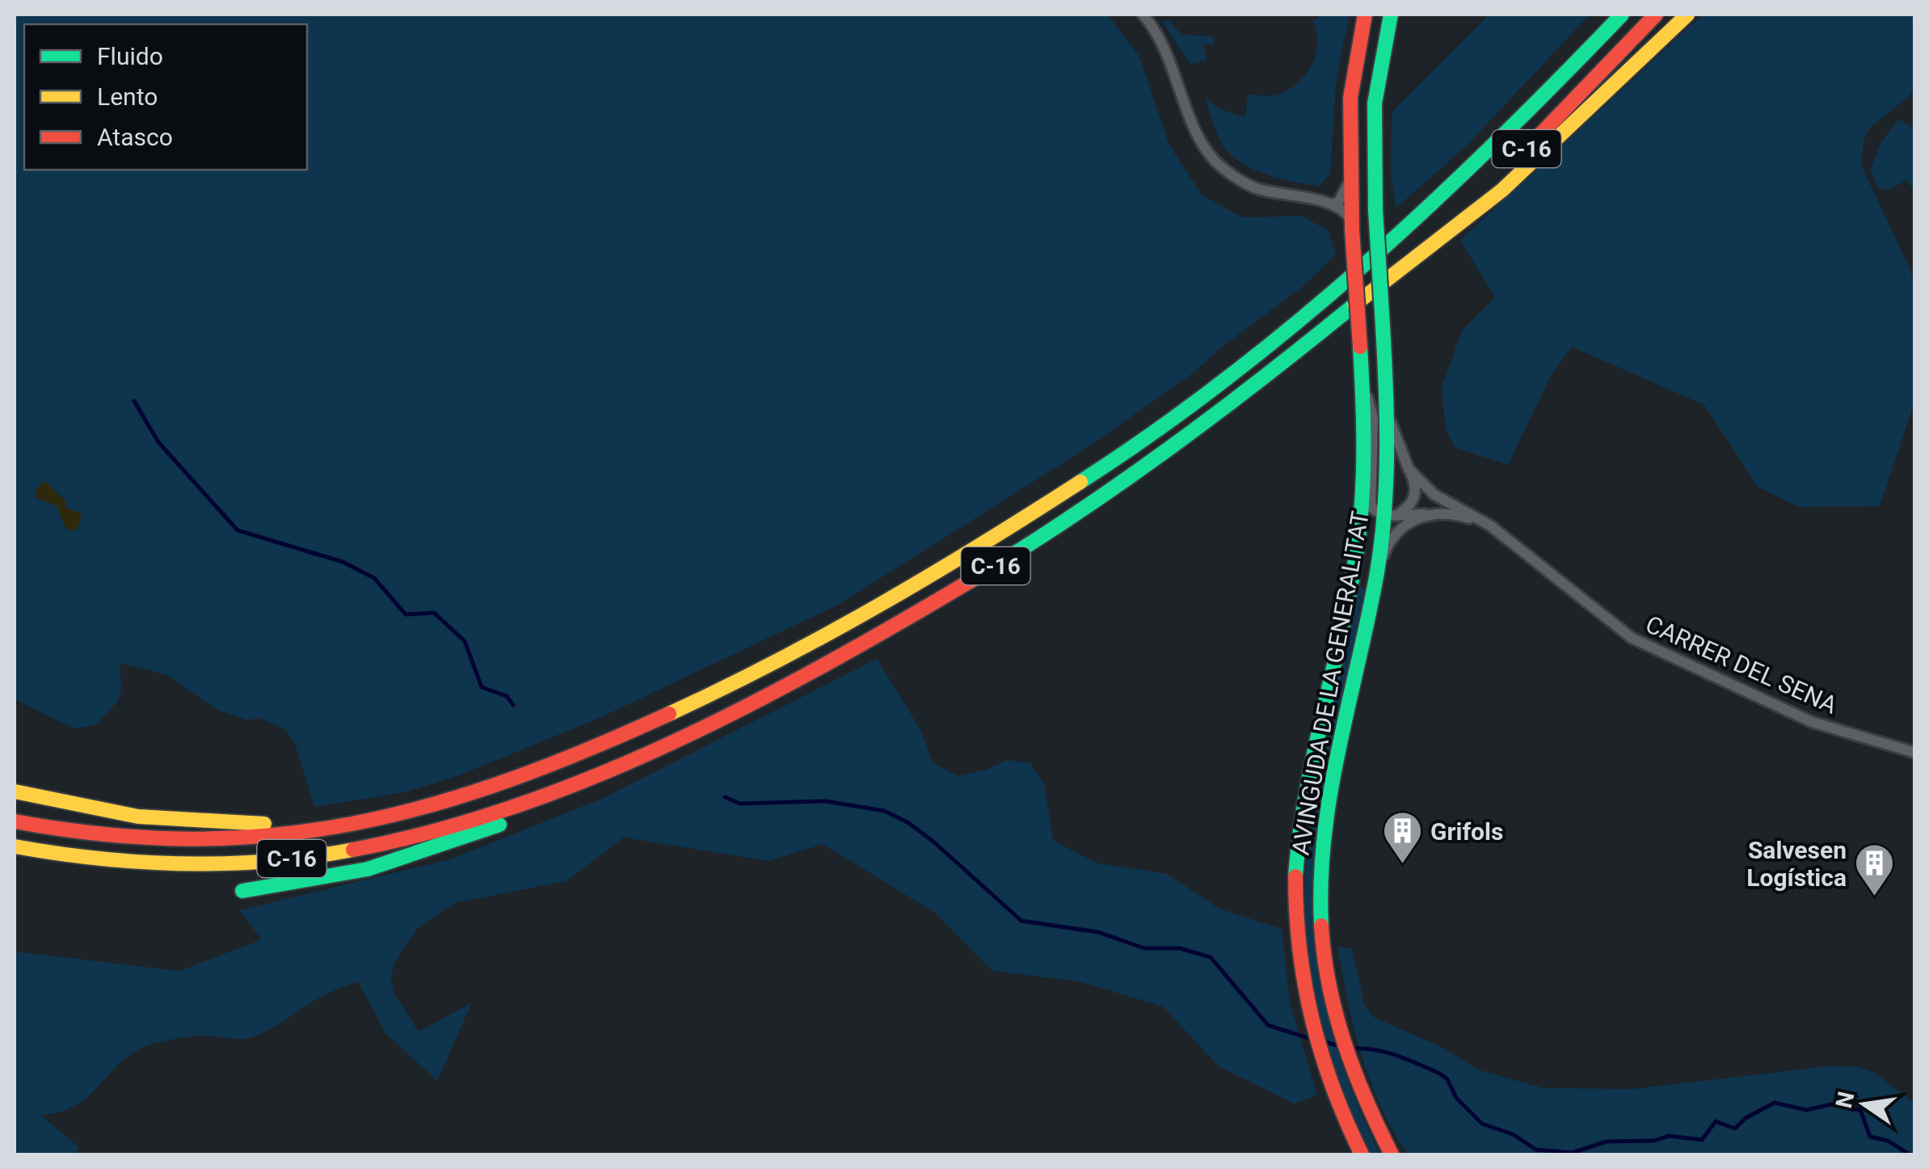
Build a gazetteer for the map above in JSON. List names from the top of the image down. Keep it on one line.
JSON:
{"streets":{"main road":["C-16","AVINGUDA DE LA GENERALITAT"],"street":["CARRER DEL SENA"]},"crossings":[["CARRER DEL SENA","AVINGUDA DE LA GENERALITAT"]],"places":{"building":["Grifols","Salvesen Logística"]},"legend":["Fluido","Lento","Atasco"],"north":"left"}
